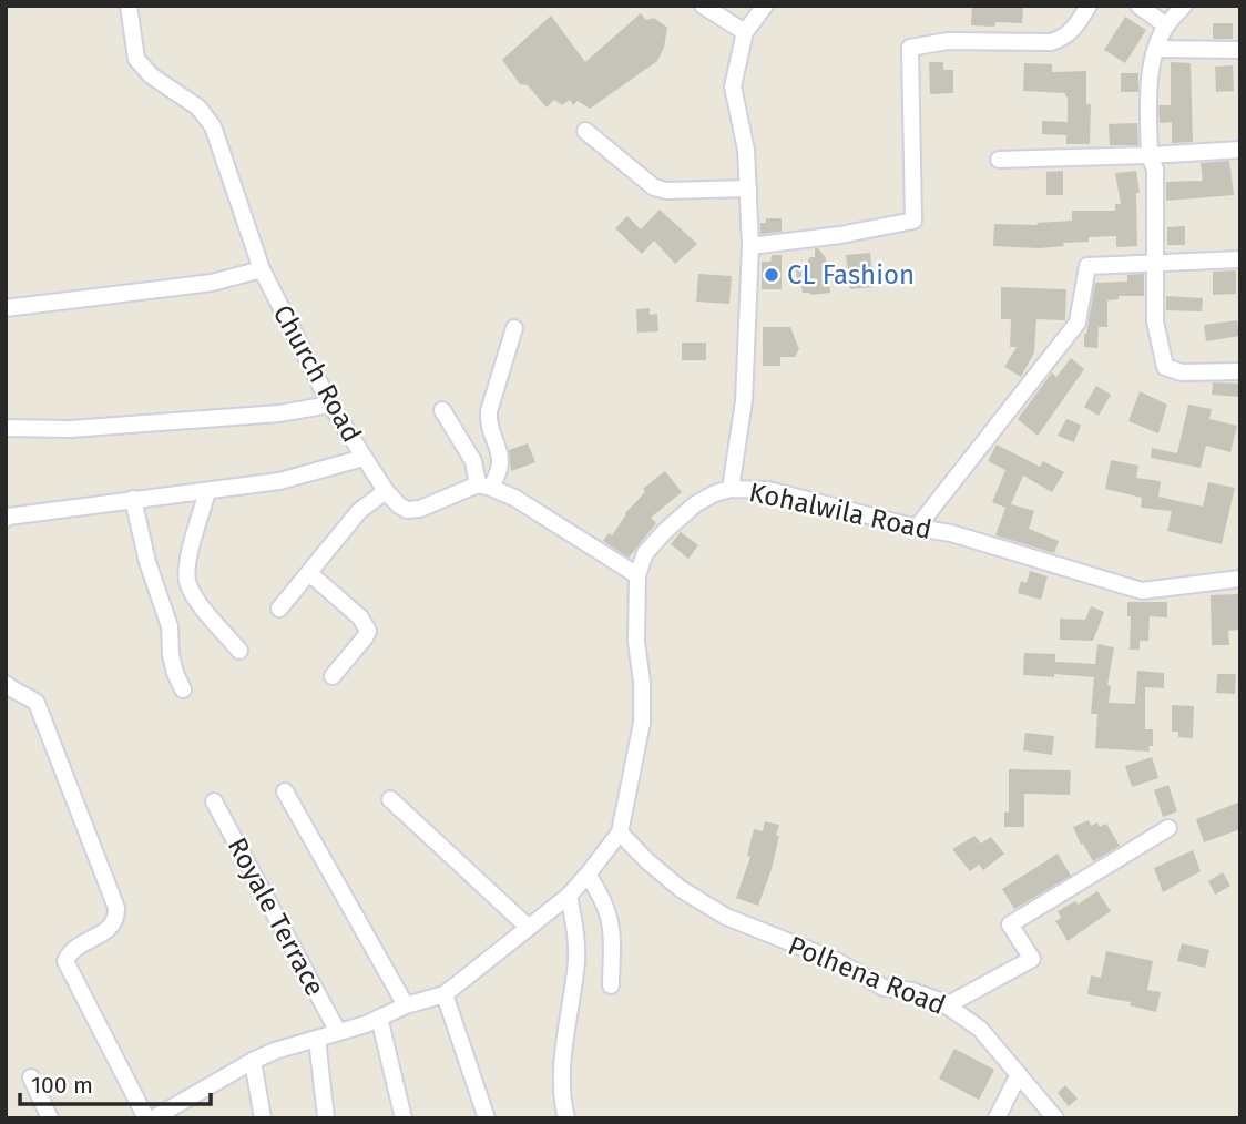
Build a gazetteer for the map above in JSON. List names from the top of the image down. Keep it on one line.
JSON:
{"streets":{"street":["Church Road","Kohalwila Road","Royale Terrace","Polhena Road"]},"crossings":[["Kohalwila Road","Royale Terrace"],["Kohalwila Road","Polhena Road"]],"places":["CL Fashion"],"scale_bar":"100 m"}
